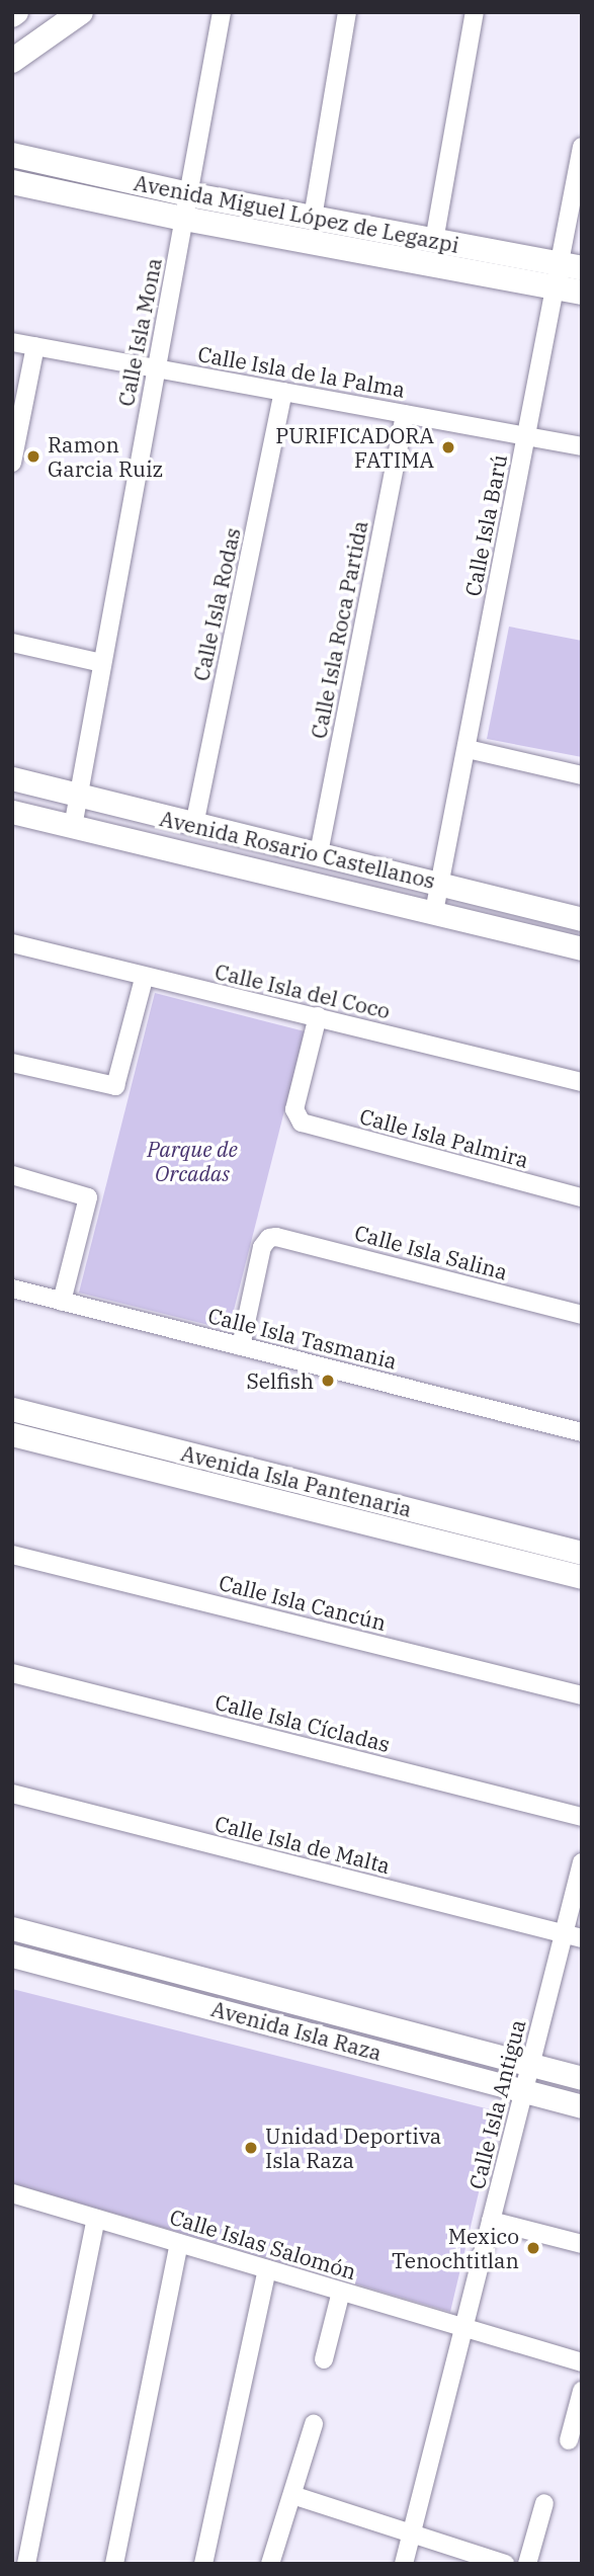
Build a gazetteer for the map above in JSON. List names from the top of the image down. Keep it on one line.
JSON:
{"streets":{"main road":["Avenida Miguel López de Legazpi"],"street":["Calle Isla Mona","Calle Isla de la Palma","Calle Isla Barú","Calle Isla Rodas","Calle Isla Roca Partida","Avenida Rosario Castellanos","Calle Isla del Coco","Calle Isla Palmira","Calle Isla Salina","Calle Isla Tasmania","Avenida Isla Pantenaria","Calle Isla Cancún","Calle Isla Cícladas","Calle Isla de Malta","Avenida Isla Raza","Calle Isla Antigua","Calle Islas Salomón"]},"crossings":[["Avenida Miguel López de Legazpi","Calle Isla Mona"],["Avenida Miguel López de Legazpi","Calle Isla Barú"],["Calle Isla Mona","Calle Isla de la Palma"],["Calle Isla Mona","Avenida Rosario Castellanos"],["Calle Isla de la Palma","Calle Isla Barú"],["Calle Isla de la Palma","Calle Isla Rodas"],["Calle Isla de la Palma","Calle Isla Roca Partida"],["Calle Isla Barú","Avenida Rosario Castellanos"],["Calle Isla Rodas","Avenida Rosario Castellanos"],["Calle Isla Roca Partida","Avenida Rosario Castellanos"],["Calle Isla del Coco","Calle Isla Palmira"],["Calle Isla Salina","Calle Isla Tasmania"],["Calle Isla de Malta","Calle Isla Antigua"],["Avenida Isla Raza","Calle Isla Antigua"],["Calle Isla Antigua","Calle Islas Salomón"]],"parks":["Parque de Orcadas"],"places":["PURIFICADORA FATIMA","Ramon Garcia Ruiz","Selfish","Unidad Deportiva Isla Raza","Mexico Tenochtitlan"]}
